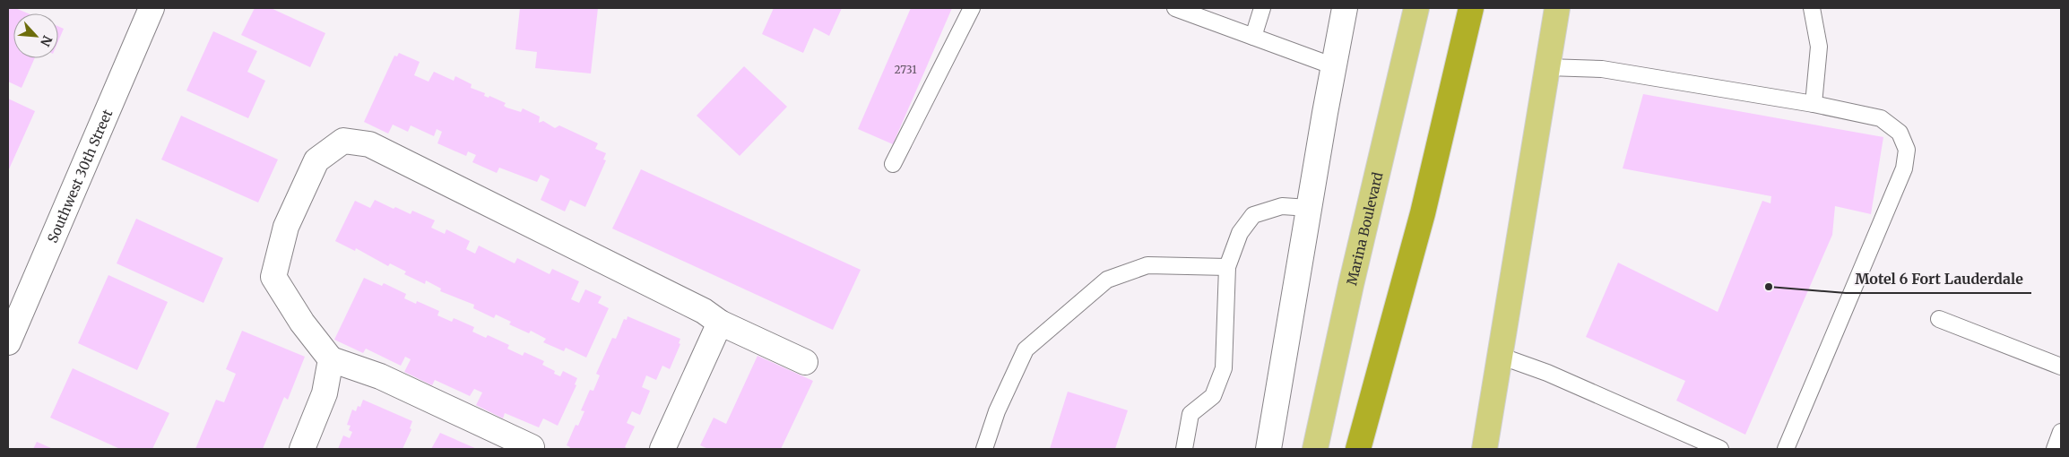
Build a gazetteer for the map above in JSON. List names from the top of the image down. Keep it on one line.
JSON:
{"streets":{"main road":["Marina Boulevard"],"street":["Southwest 30th Street"]},"places":["Motel 6 Fort Lauderdale"],"house_numbers":["2731"],"north":"bottom right"}
